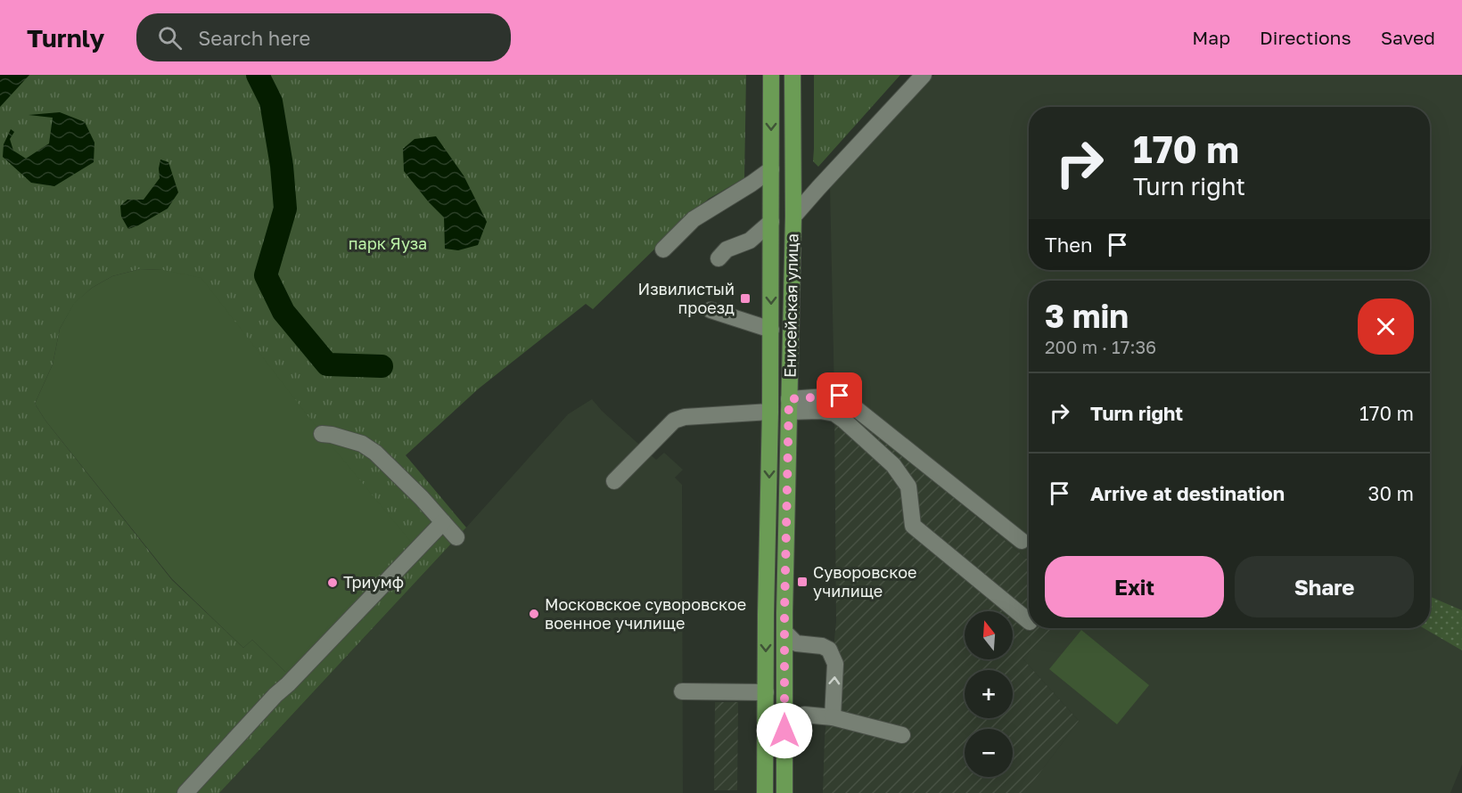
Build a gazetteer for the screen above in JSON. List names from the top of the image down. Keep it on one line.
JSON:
{"streets":{"main road":["Енисейская улица"]},"parks":["парк Яуза"],"places":{"transit":["Извилистый проезд","Суворовское училище"],"other":["Триумф","Московское суворовское военное училище"]},"north":"top","page":{"header":"Turnly","search":"Search here","nav":["Map","Directions","Saved"],"turn":["170 m","Turn right"],"then":"Then","heading":["3 min","200 m · 17:36"],"list":[{"name":"Turn right","value":"170 m"},{"name":"Arrive at destination","value":"30 m"}],"buttons":["Exit","Share"],"map_buttons":["+","−"]}}
